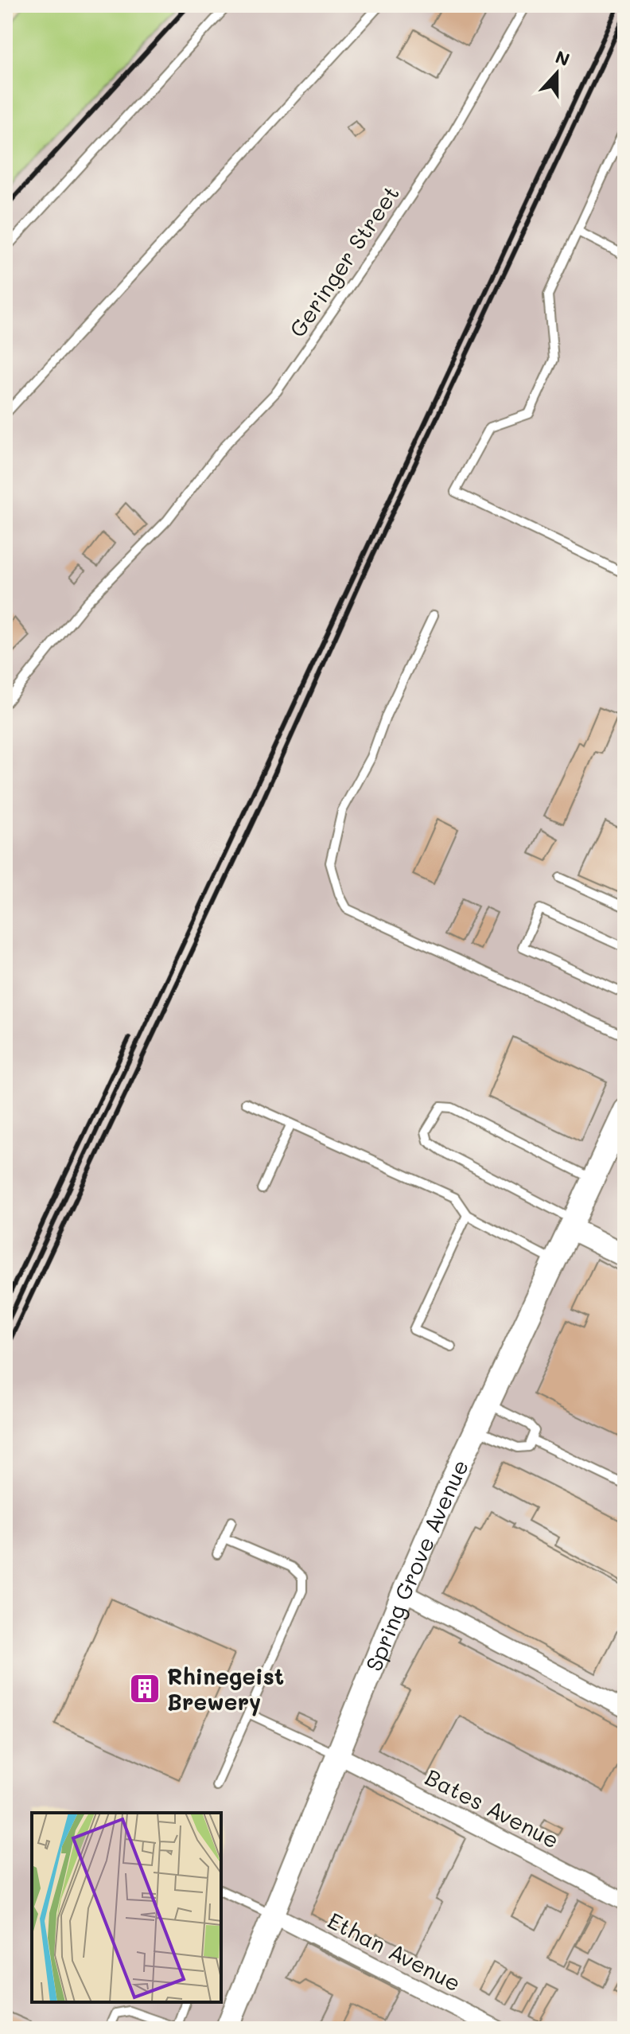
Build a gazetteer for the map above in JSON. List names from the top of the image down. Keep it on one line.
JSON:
{"streets":{"main road":["Spring Grove Avenue"],"street":["Bates Avenue","Ethan Avenue"],"lane":["Geringer Street"]},"crossings":[["Spring Grove Avenue","Bates Avenue"],["Spring Grove Avenue","Ethan Avenue"]],"places":{"building":["Rhinegeist Brewery"]},"north":"top"}
